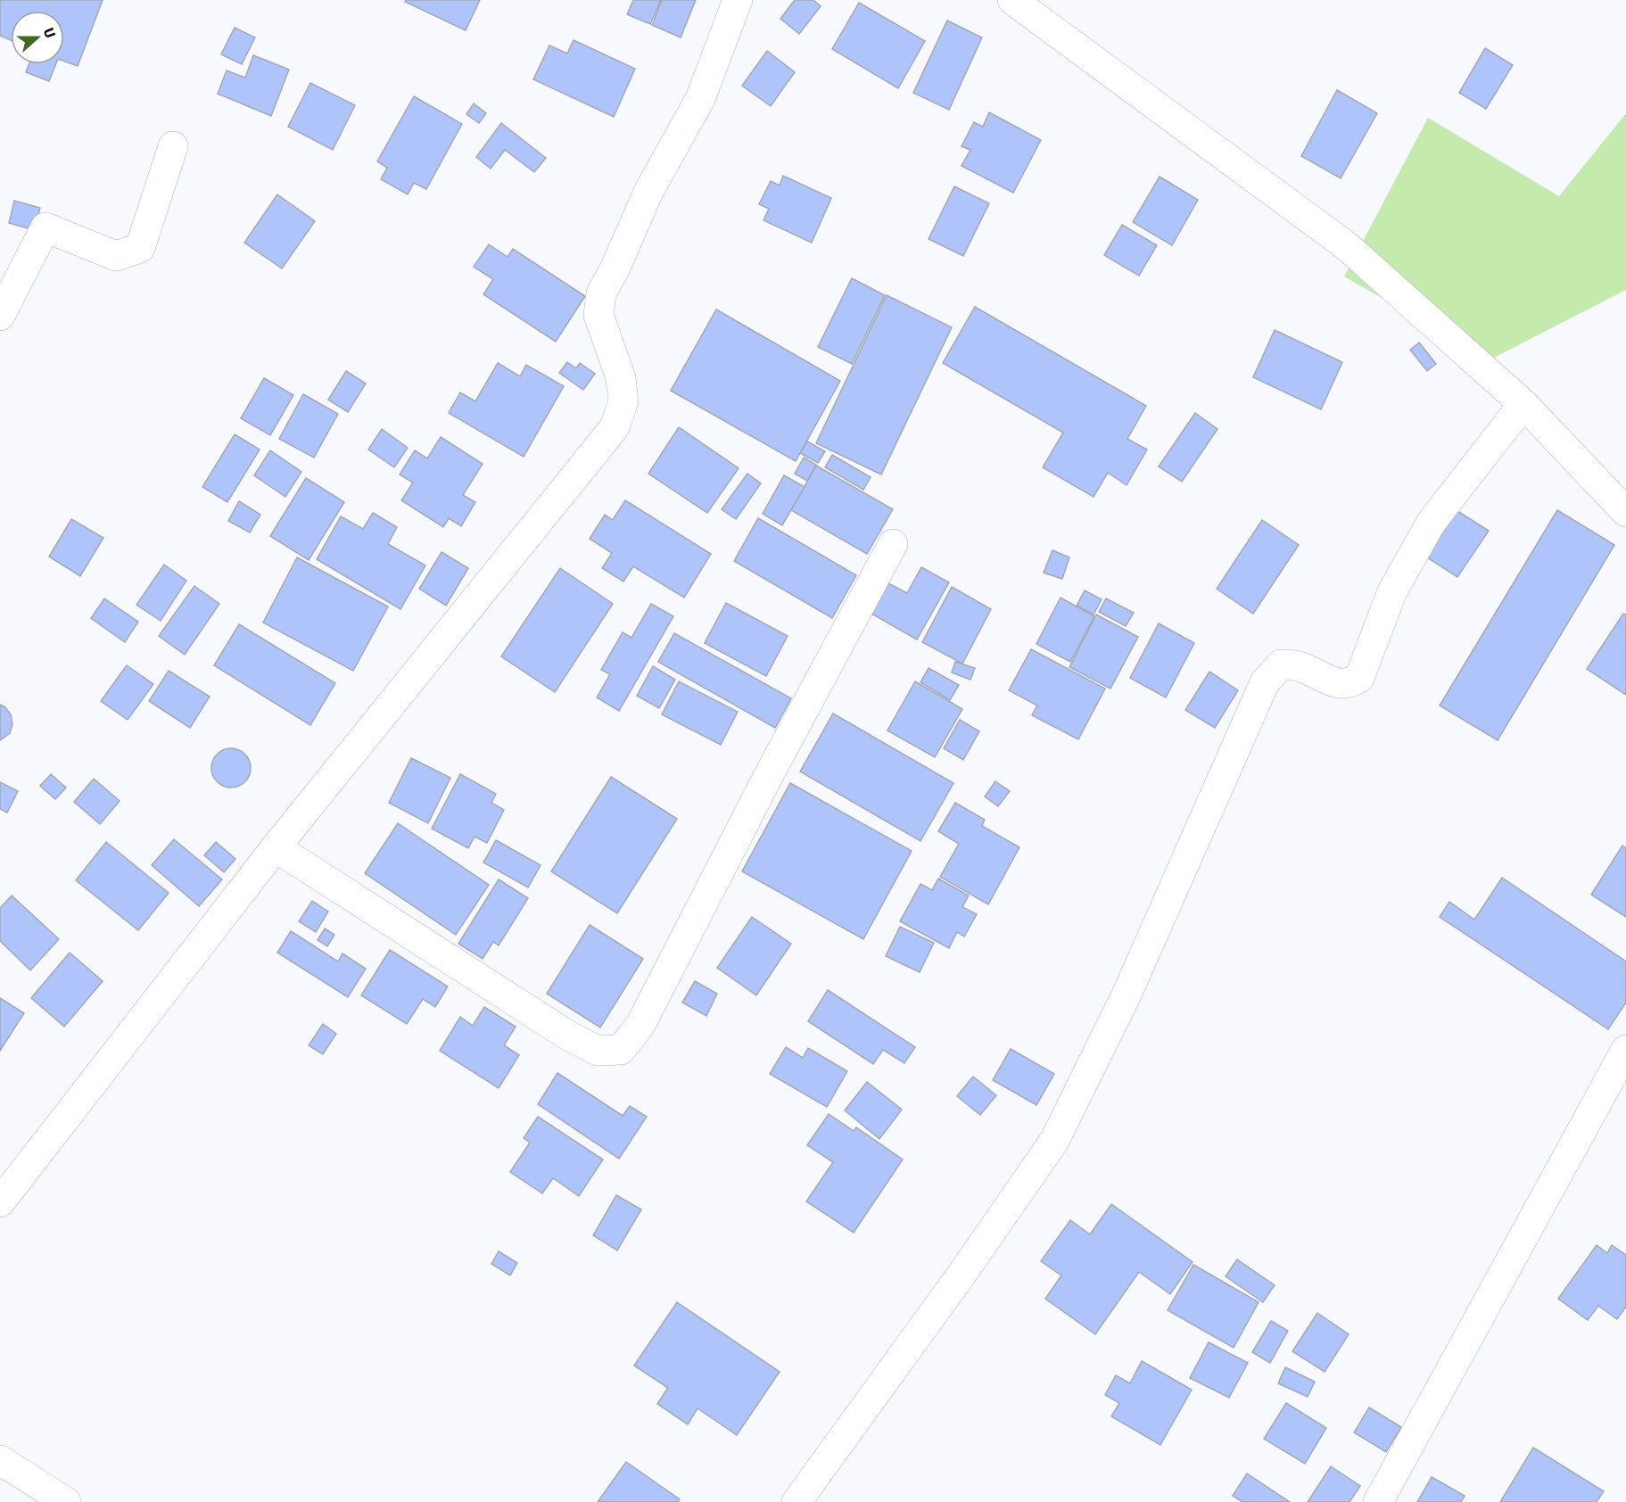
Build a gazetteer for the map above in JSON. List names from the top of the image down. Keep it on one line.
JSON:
{"north":"right"}
